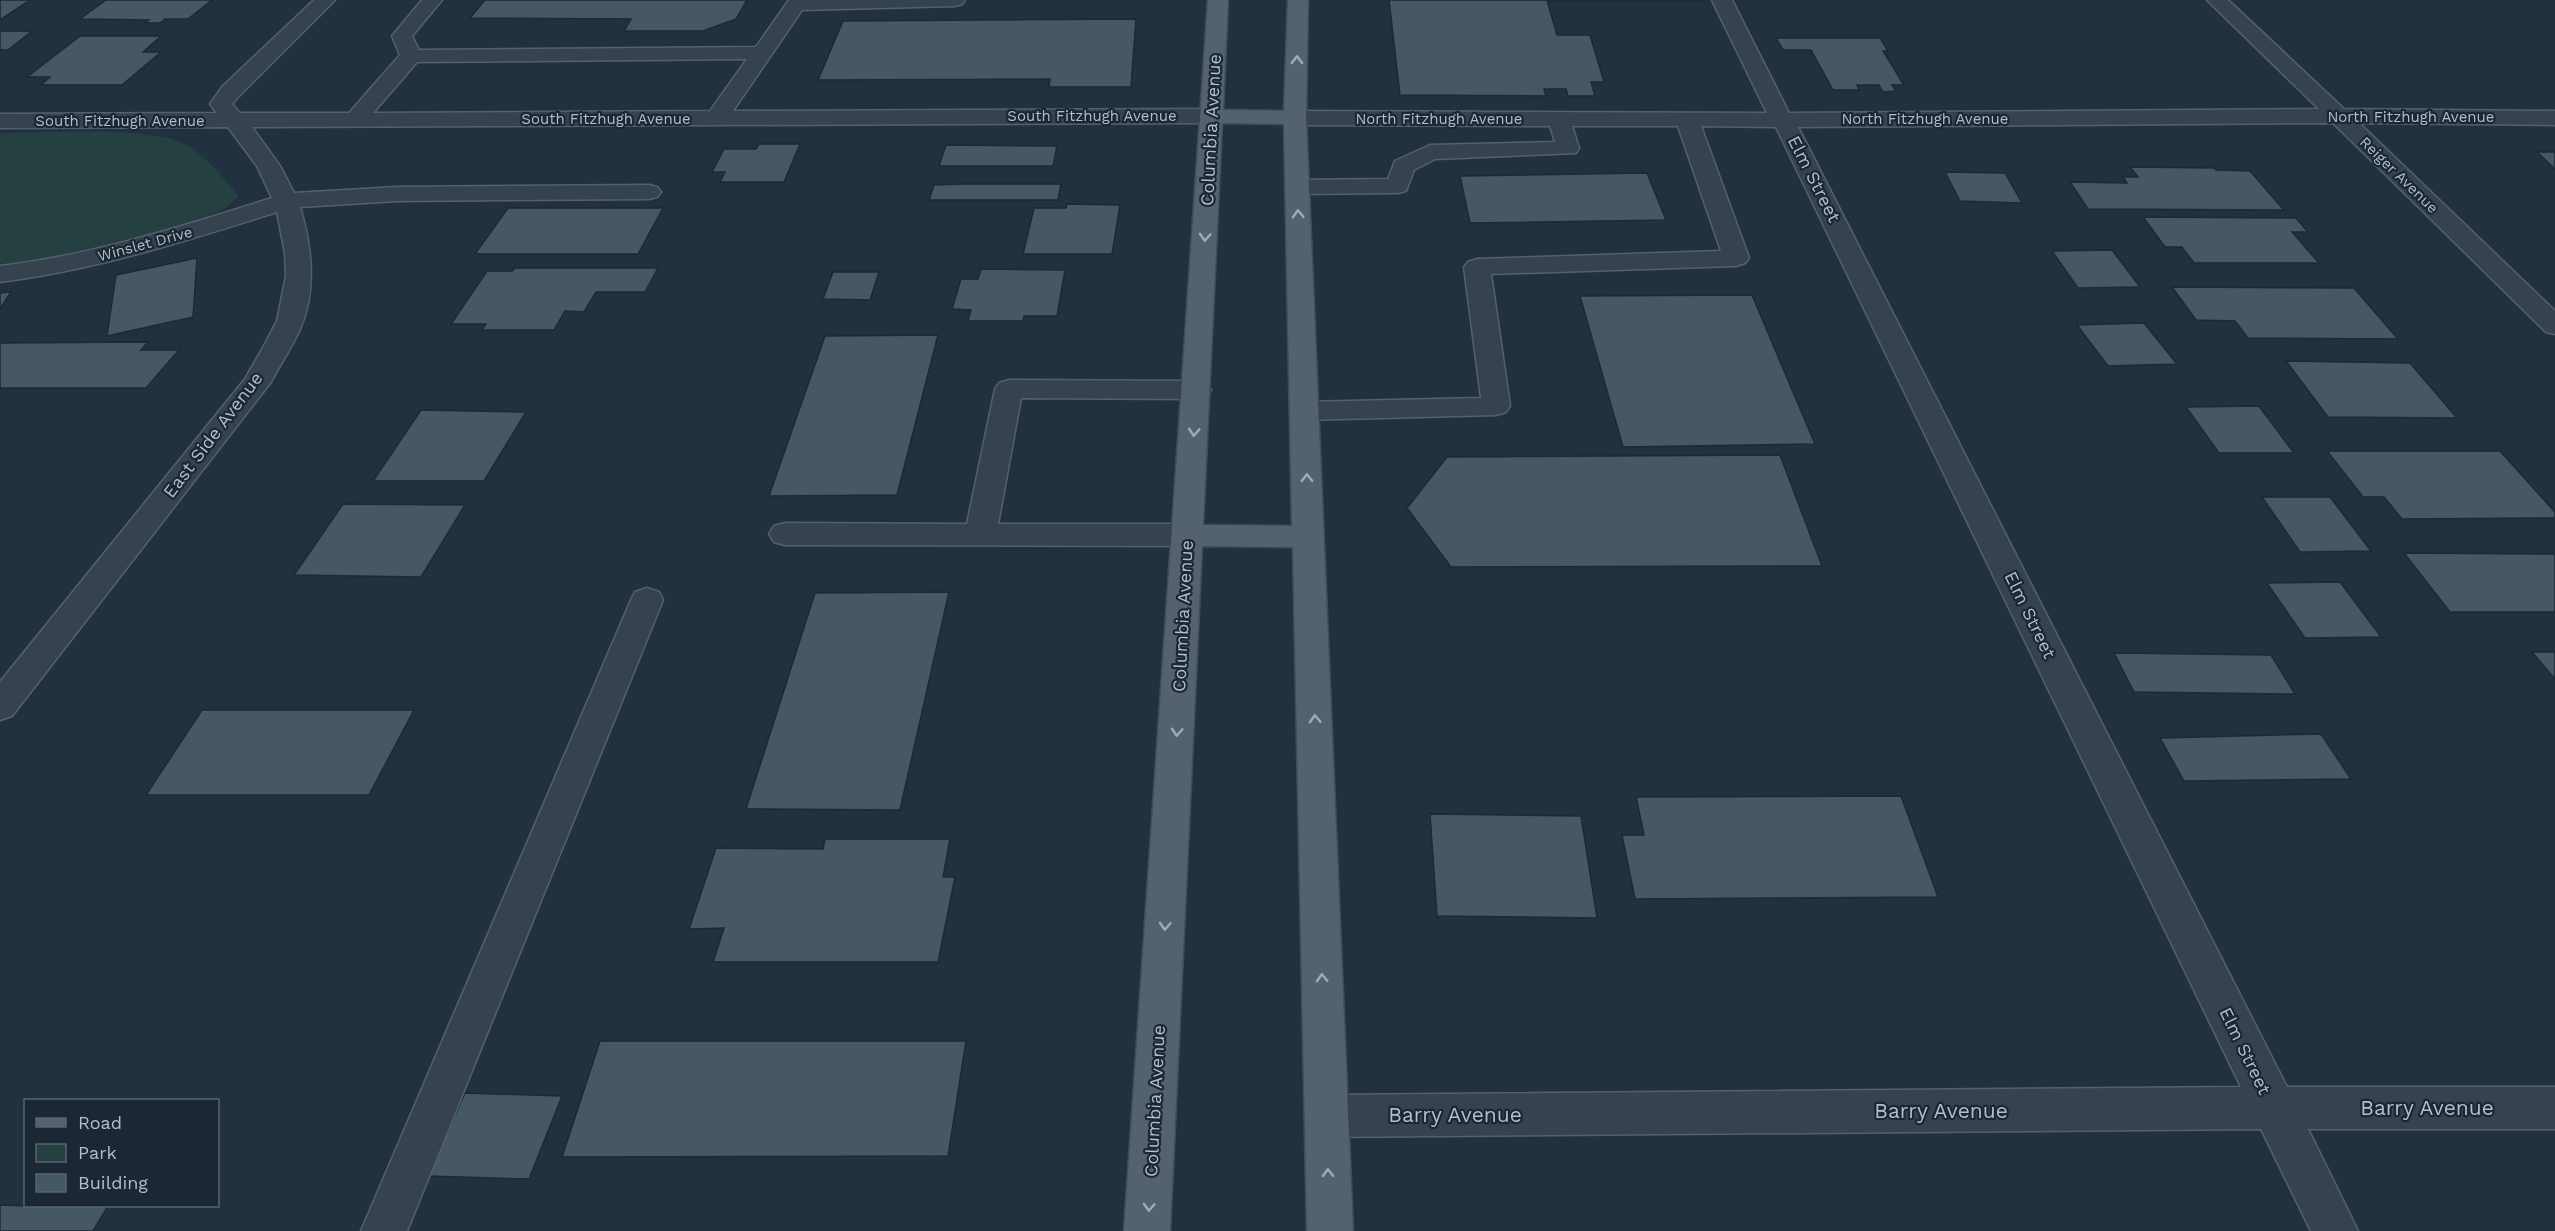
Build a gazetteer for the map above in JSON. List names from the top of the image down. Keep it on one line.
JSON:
{"streets":{"main road":["Columbia Avenue"],"street":["South Fitzhugh Avenue","North Fitzhugh Avenue","Reiger Avenue","Elm Street","Winslet Drive","East Side Avenue","Barry Avenue"]},"crossings":[["South Fitzhugh Avenue","Columbia Avenue"],["South Fitzhugh Avenue","East Side Avenue"],["North Fitzhugh Avenue","Reiger Avenue"],["North Fitzhugh Avenue","Elm Street"],["Elm Street","Barry Avenue"],["Winslet Drive","East Side Avenue"]],"legend":["Road","Park","Building"]}
